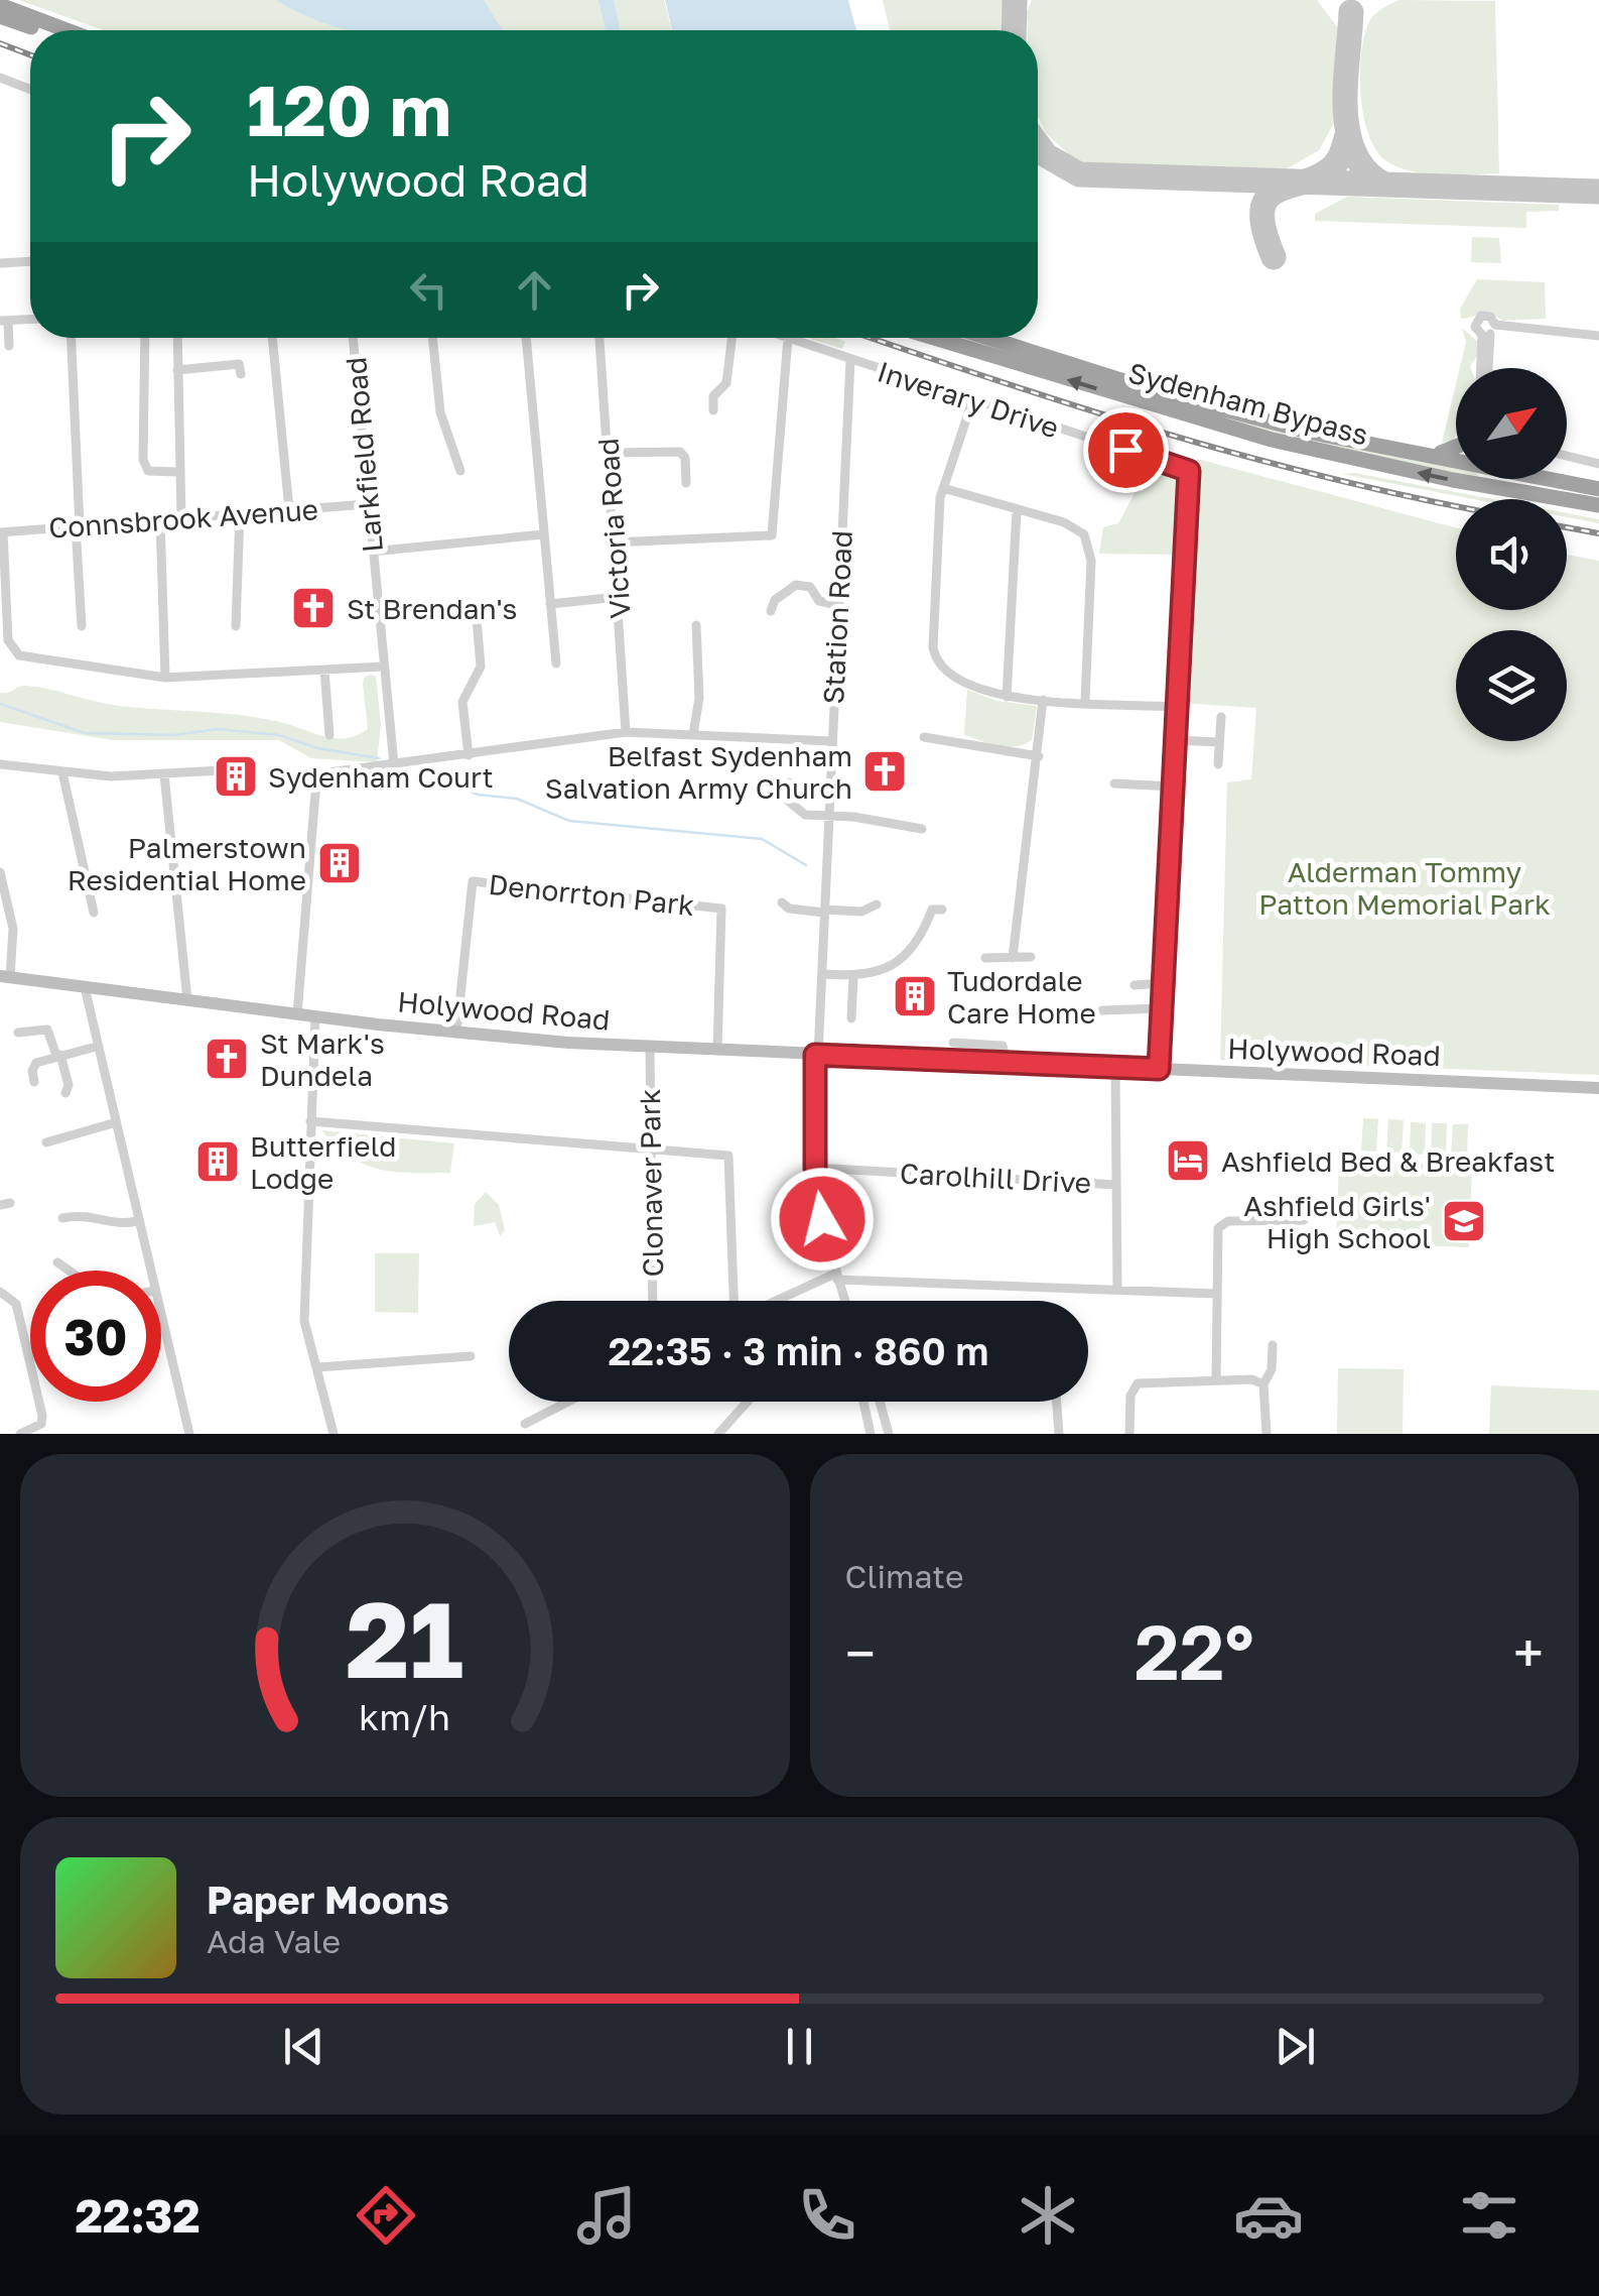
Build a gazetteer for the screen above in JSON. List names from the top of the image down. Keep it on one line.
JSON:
{"streets":{"highway":["Sydenham Bypass"],"main road":["Holywood Road"],"street":["Inverary Drive","Larkfield Road","Connsbrook Avenue","Victoria Road","Station Road","Denorrton Park","Carolhill Drive","Clonaver Park"]},"crossings":[["Inverary Drive","Station Road"],["Larkfield Road","Connsbrook Avenue"],["Station Road","Holywood Road"],["Station Road","Carolhill Drive"],["Denorrton Park","Holywood Road"],["Holywood Road","Clonaver Park"]],"parks":["Alderman Tommy Patton Memorial Park"],"places":{"church":["St Brendan's","Belfast Sydenham Salvation Army Church","St Mark's Dundela"],"building":["Sydenham Court","Palmerstown Residential Home","Tudordale Care Home","Butterfield Lodge"],"hotel":["Ashfield Bed & Breakfast"],"school or university":["Ashfield Girls' High School"]},"north":"top right","page":{"turn":["120 m","Holywood Road"],"limit":"30","trip":"22:35 · 3 min · 860 m","tile":"Climate","heat":["−","22°","+"],"song":["Paper Moons","Ada Vale"],"tabs":"22:32","gauge":["21","km/h"]}}
